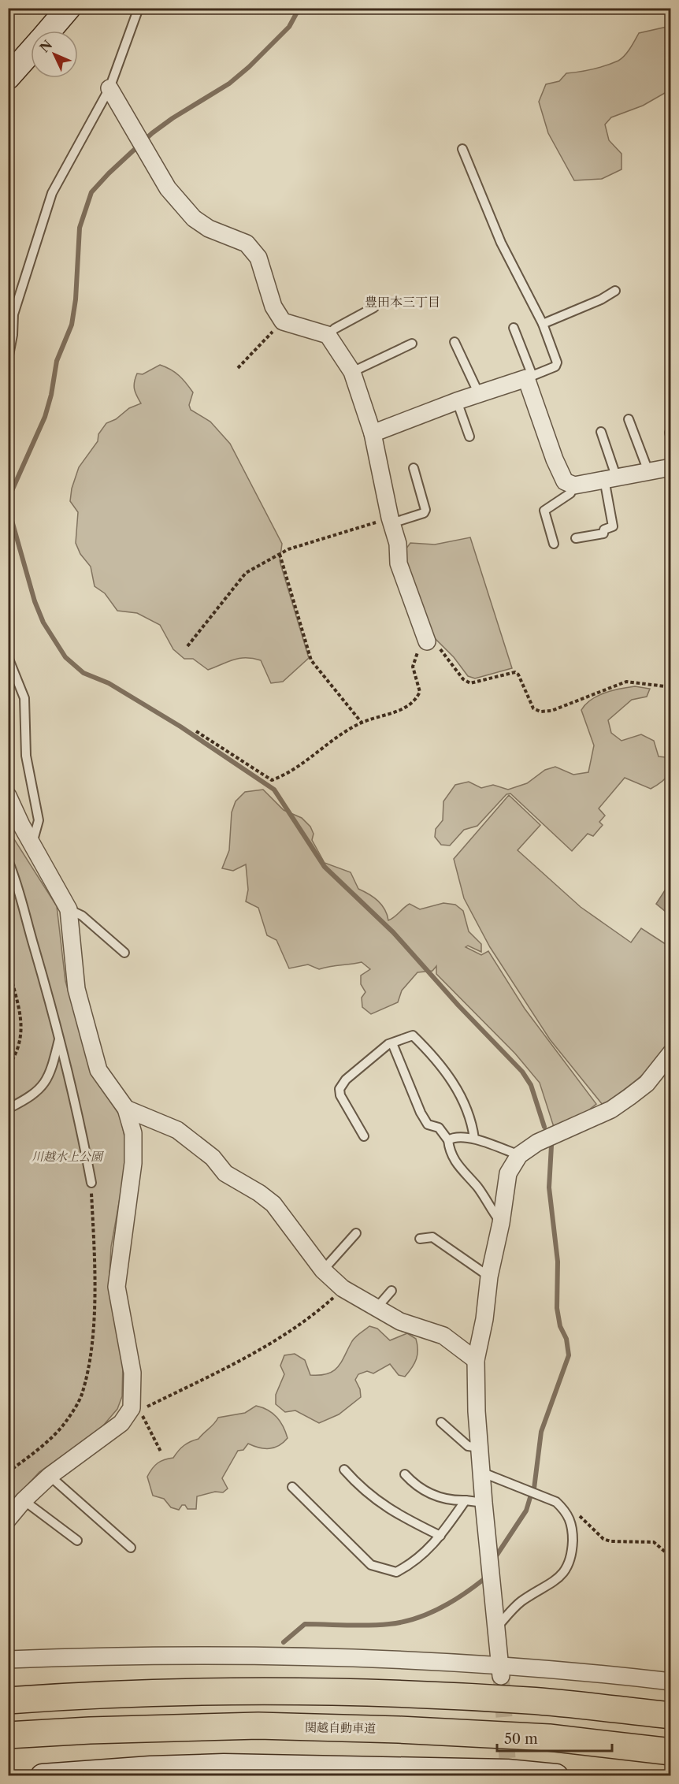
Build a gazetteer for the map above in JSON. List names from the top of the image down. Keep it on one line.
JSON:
{"streets":{"highway":["関越自動車道"]},"districts":["豊田本三丁目"],"parks":["川越水上公園"],"scale_bar":"50 m","north":"top left"}
